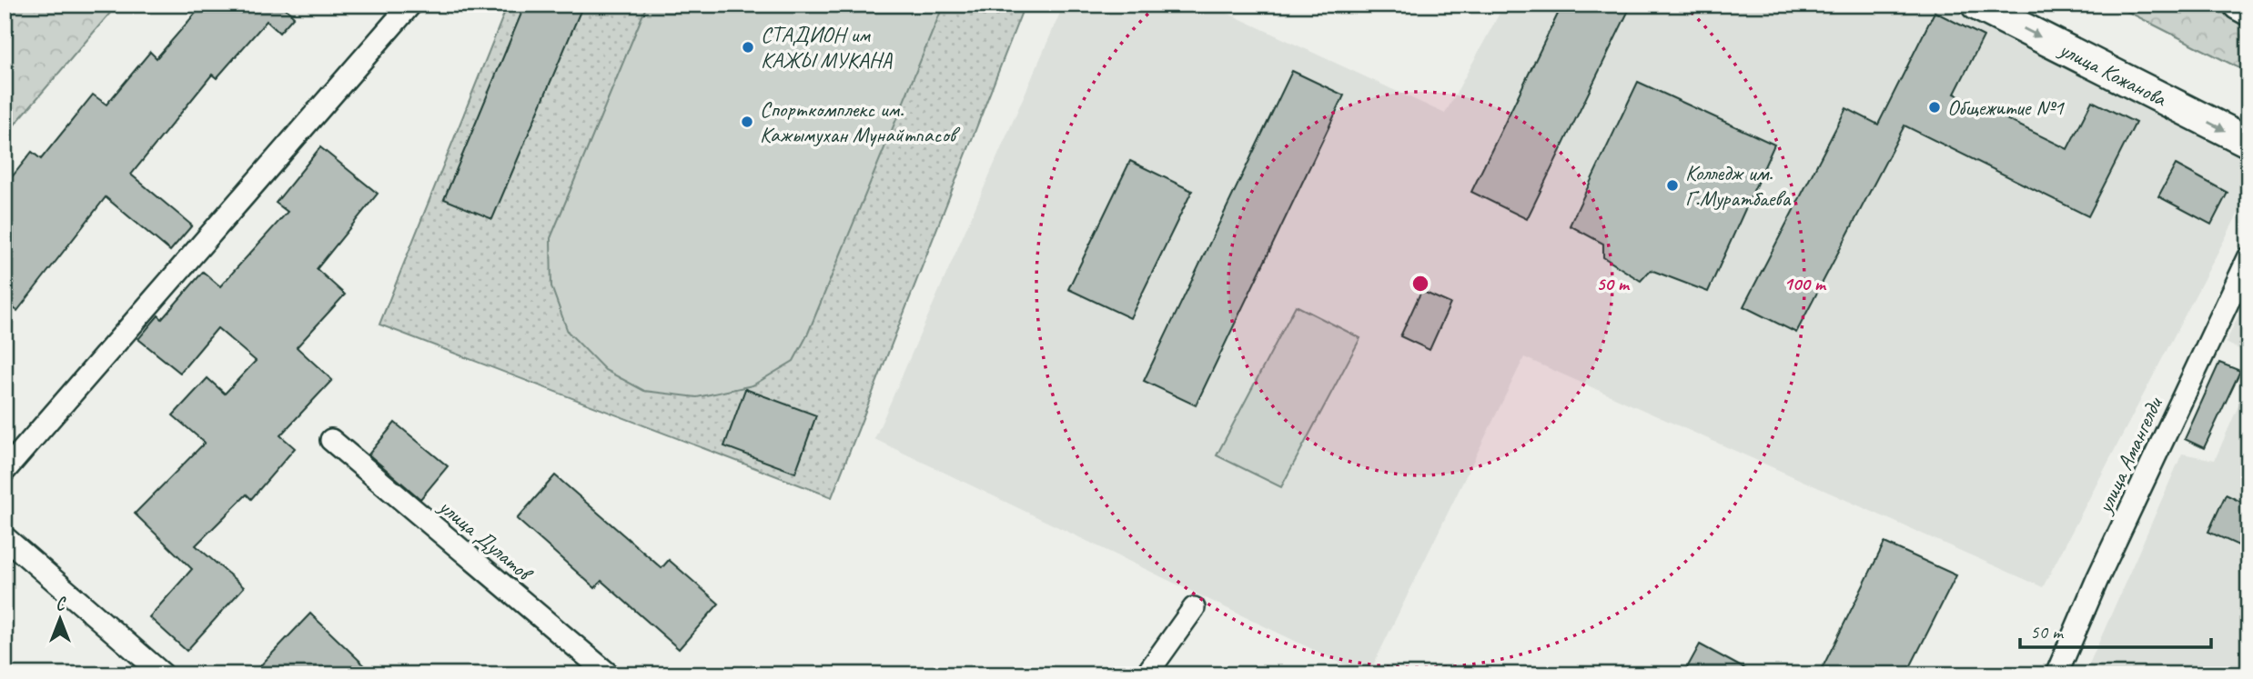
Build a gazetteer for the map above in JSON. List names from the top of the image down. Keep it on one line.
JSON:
{"streets":{"street":["улица Кожанова","улица Амангелди","улица Дулатов"]},"one_way":["улица Кожанова"],"places":["СТАДИОН им КАЖЫ МУКАНА","Общежитие №1","Спорткомплекс им. Кажымухан Мунайтпасов","Колледж им. Г.Муратбаева"],"scale_bar":"50 m","north":"top","rings":["50 m","100 m"]}
